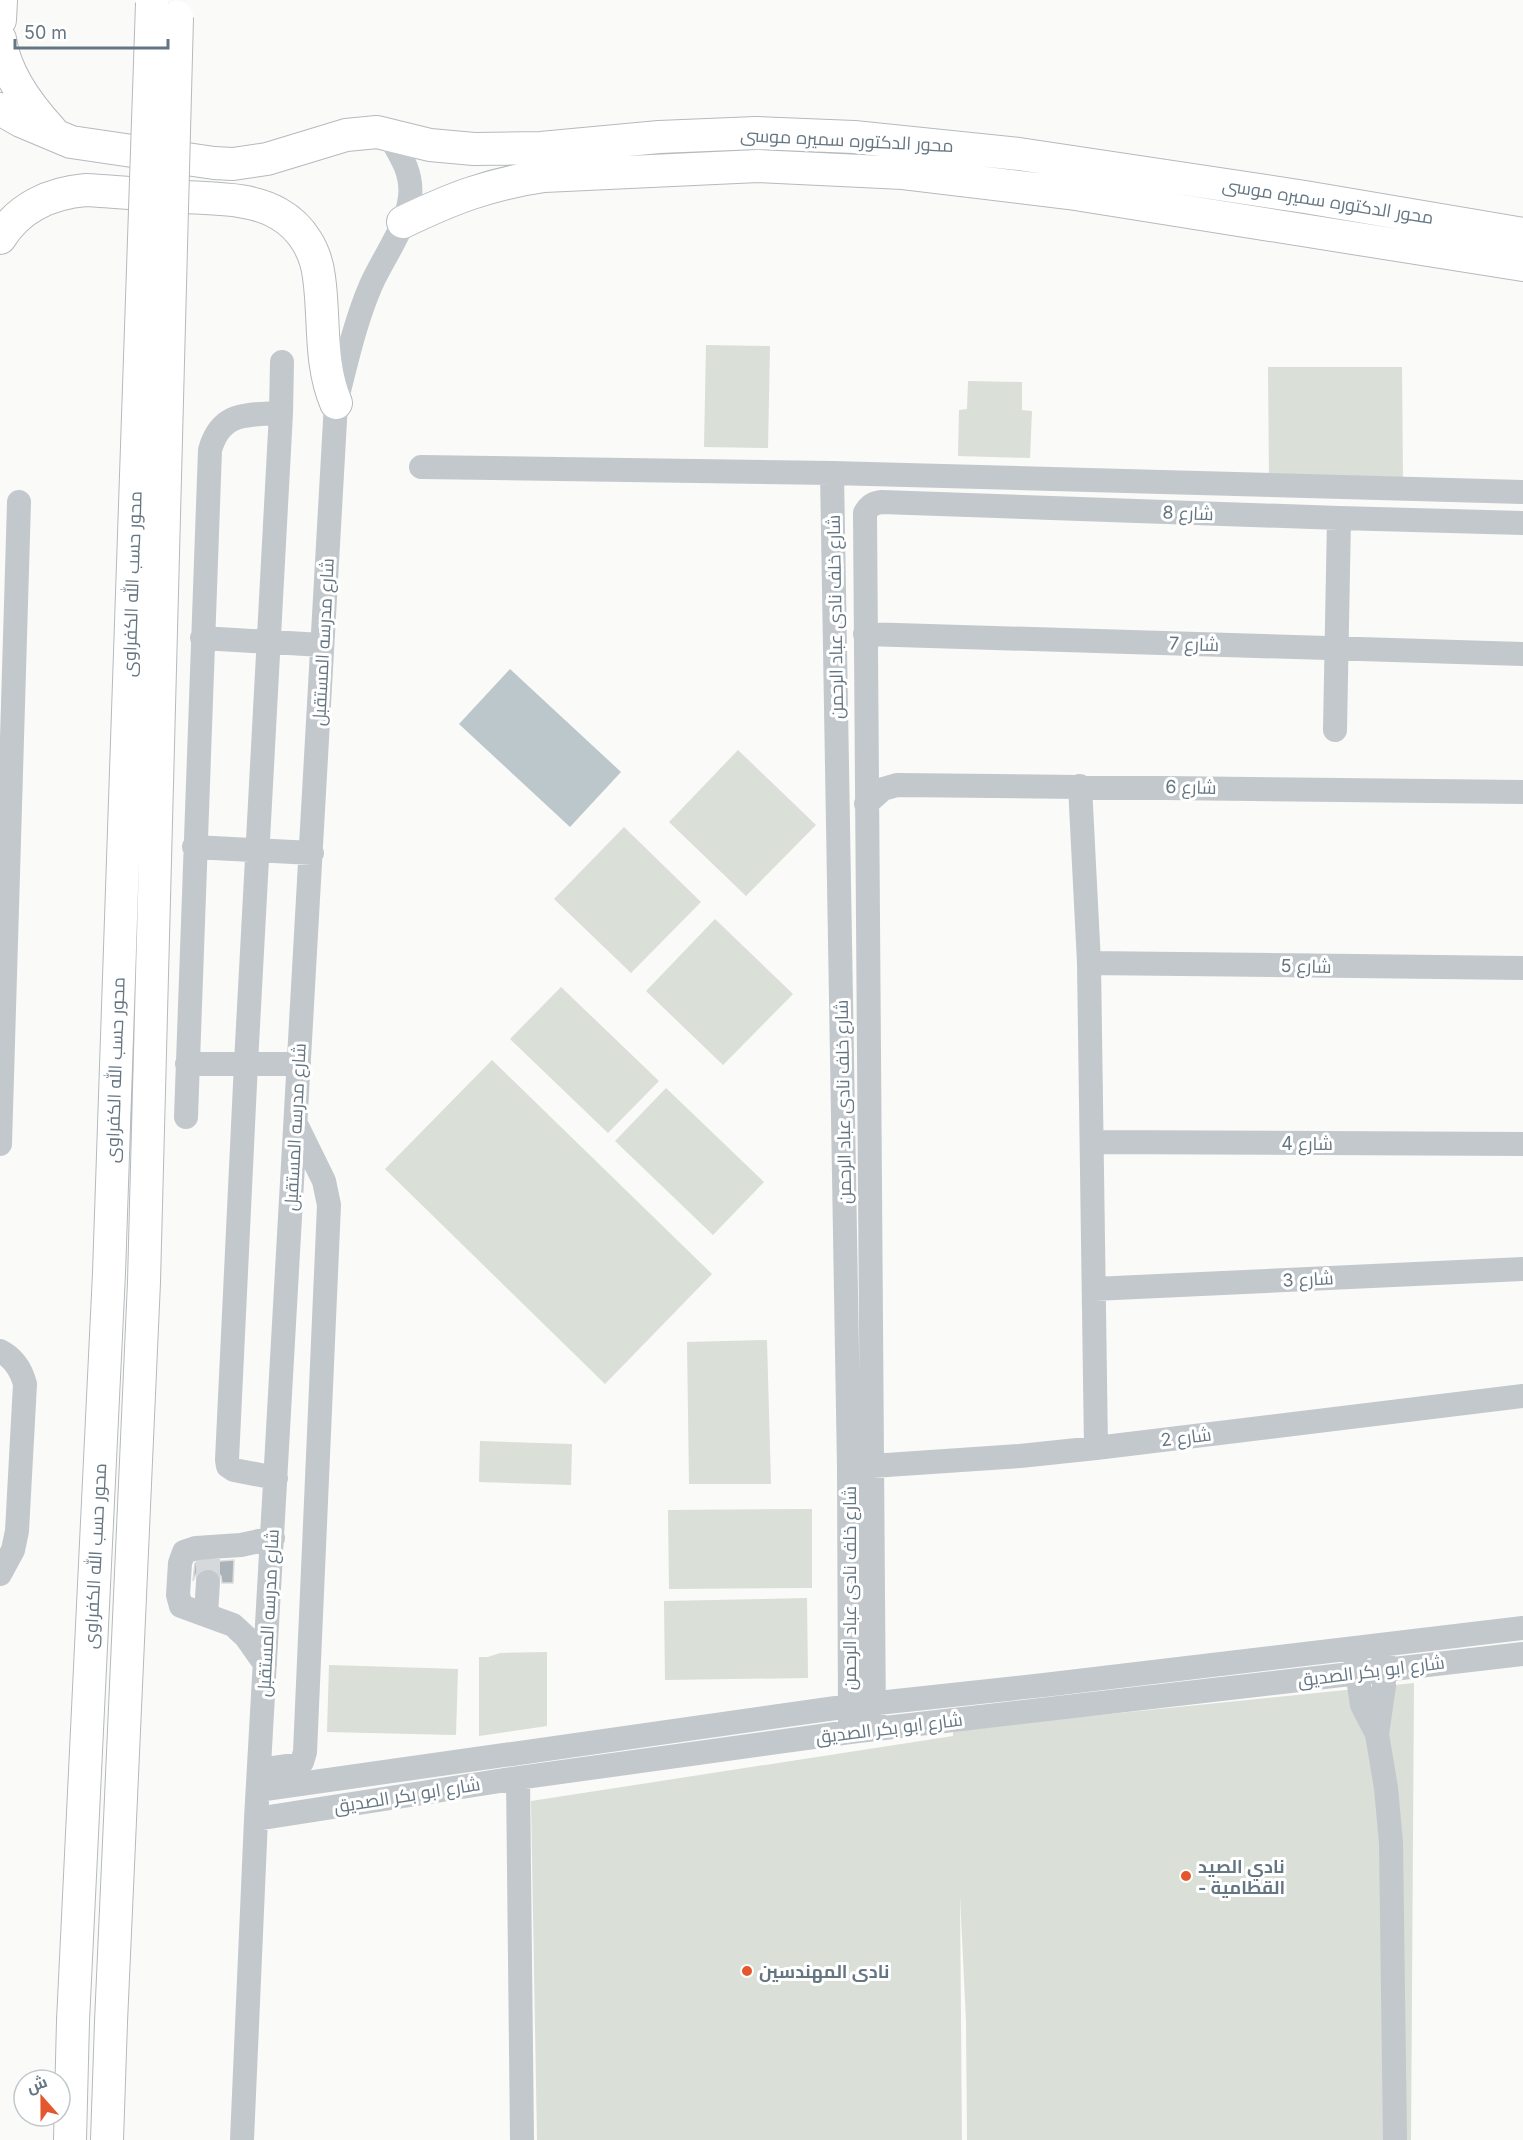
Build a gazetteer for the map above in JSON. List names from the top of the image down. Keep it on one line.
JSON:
{"streets":{"main road":["محور الدكتوره سميره موسى","محور حسب الله الكفراوى"],"street":["شارع 8","شارع خلف نادى عباد الرحمن","شارع مدرسه المستقبل","شارع 7","شارع 6","شارع 5","شارع 4","شارع 3","شارع 2","شارع ابو بكر الصديق"]},"crossings":[["محور الدكتوره سميره موسى","شارع مدرسه المستقبل"],["شارع 8","شارع خلف نادى عباد الرحمن"],["شارع خلف نادى عباد الرحمن","شارع 7"],["شارع خلف نادى عباد الرحمن","شارع 6"],["شارع خلف نادى عباد الرحمن","شارع 2"],["شارع خلف نادى عباد الرحمن","شارع ابو بكر الصديق"],["شارع مدرسه المستقبل","شارع ابو بكر الصديق"]],"places":["نادي الصيد - القطامية","نادى المهندسين"],"scale_bar":"50 m","north":"top"}
